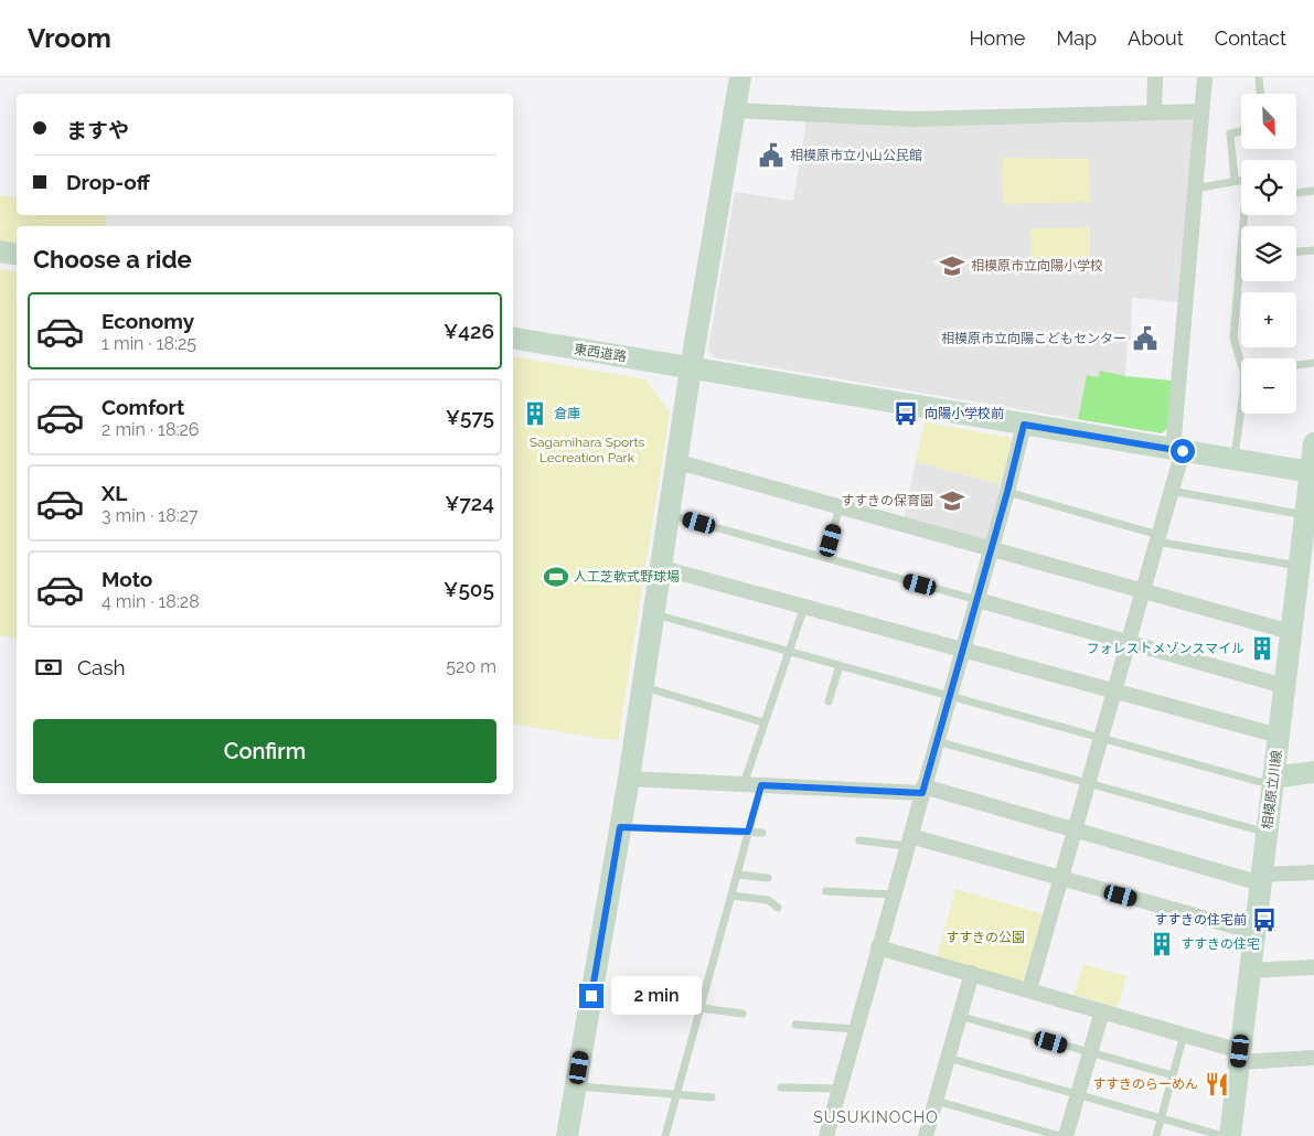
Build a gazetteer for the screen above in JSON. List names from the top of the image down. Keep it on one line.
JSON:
{"streets":{"street":["東西道路","相模原立川線"]},"crossings":[["東西道路","相模原立川線"]],"districts":["SUSUKINOCHO"],"parks":["Sagamihara Sports Lecreation Park","すすきの公園"],"places":{"public building":["相模原市立小山公民館","相模原市立向陽こどもセンター"],"school or university":["相模原市立向陽小学校","すすきの保育園"],"building":["倉庫","フォレストメゾンスマイル","すすきの住宅"],"bus stop":["向陽小学校前","すすきの住宅前"],"sports":["人工芝軟式野球場"],"restaurant":["すすきのらーめん"]},"north":"bottom right","page":{"header":"Vroom","nav":["Home","Map","About","Contact"],"map_buttons":["+","−"],"banner":["ますや","Drop-off"],"heading":"Choose a ride","list":[{"name":"Economy","note":"1 min · 18:25","value":"¥426"},{"name":"Comfort","note":"2 min · 18:26","value":"¥575"},{"name":"XL","note":"3 min · 18:27","value":"¥724"},{"name":"Moto","note":"4 min · 18:28","value":"¥505"}],"pay":["Cash","520 m"],"buttons":"Confirm","bubble":"2 min"}}
